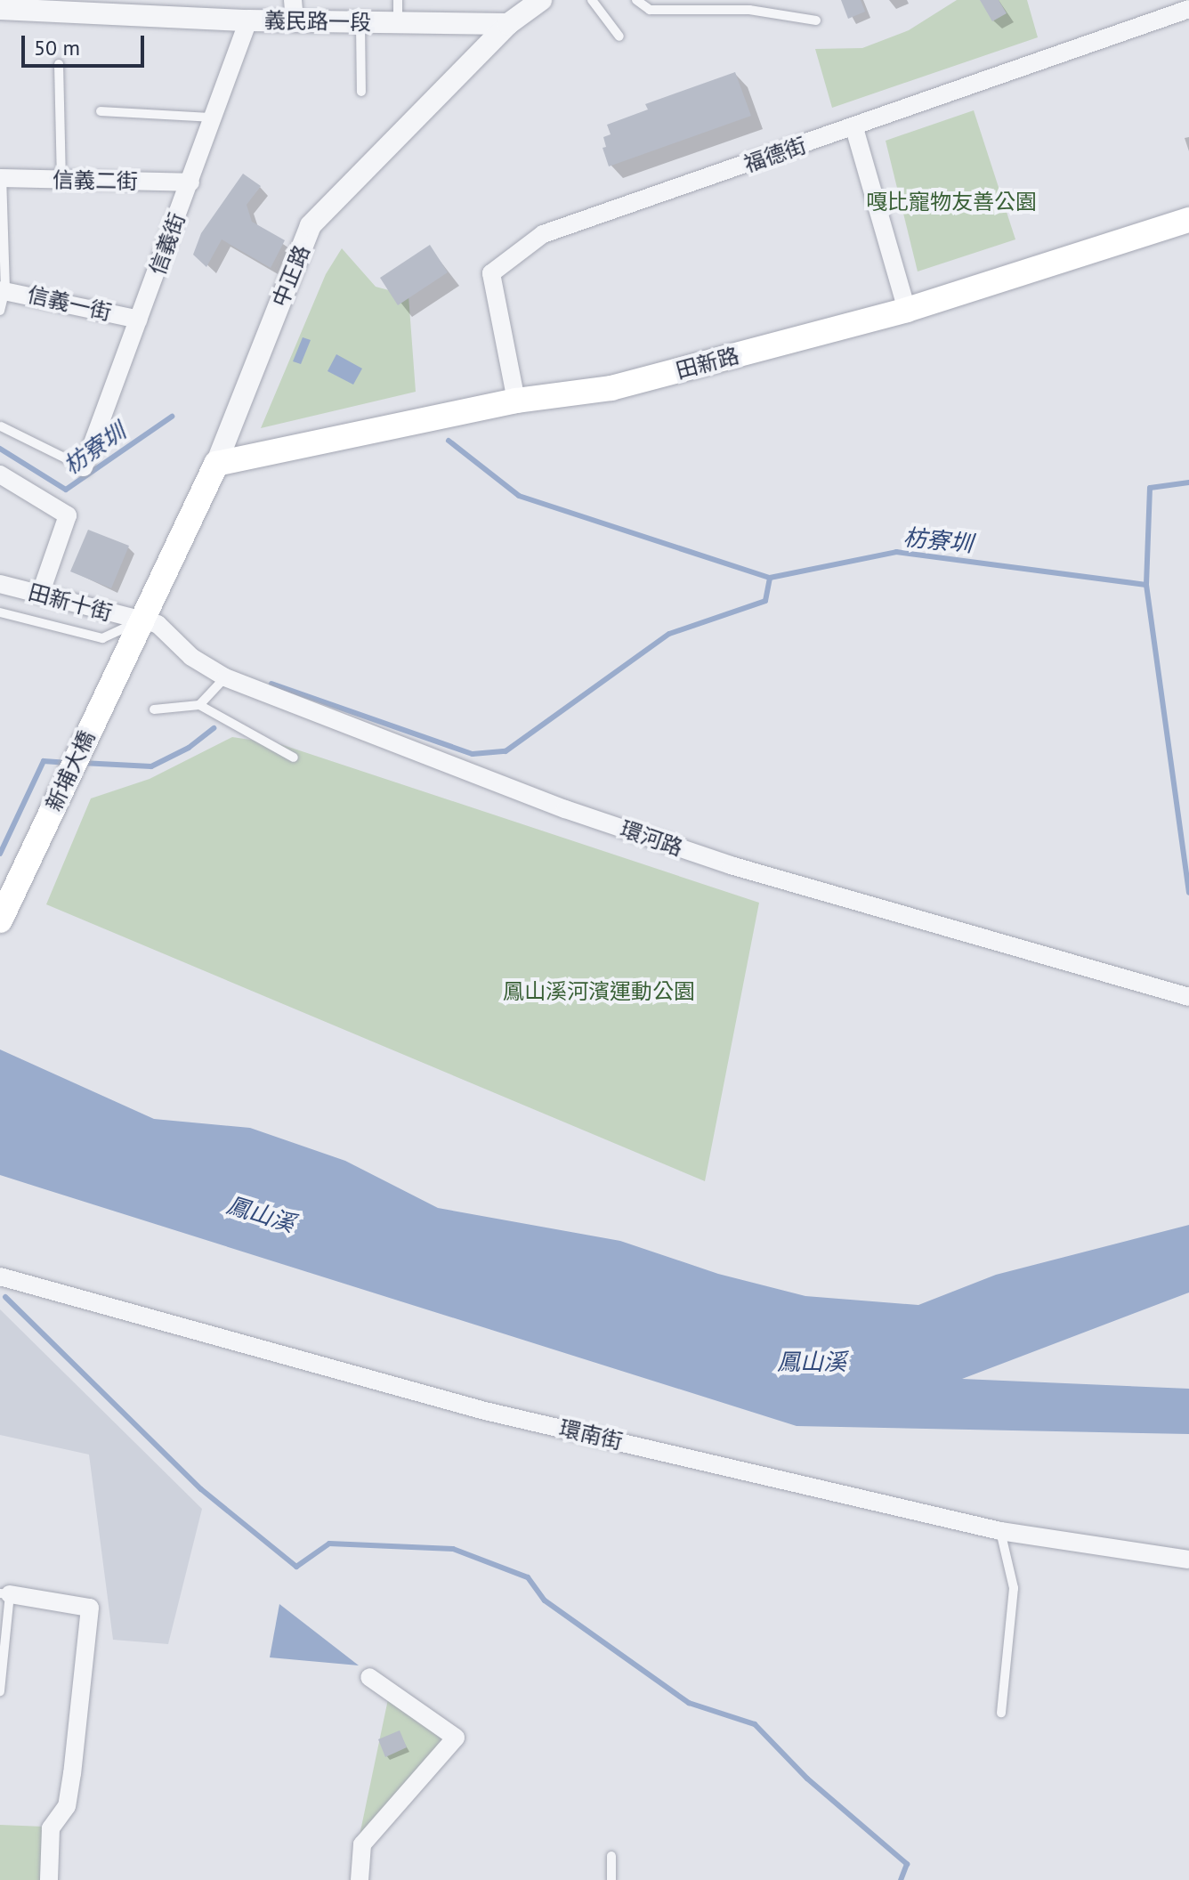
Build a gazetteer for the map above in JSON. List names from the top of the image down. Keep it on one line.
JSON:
{"streets":{"main road":["中正路","田新路","新埔大橋"],"street":["義民路一段","福德街","信義二街","信義街","信義一街","田新十街","環河路","環南街"]},"crossings":[["義民路一段","信義街"],["義民路一段","中正路"],["福德街","田新路"],["信義二街","信義街"],["信義街","信義一街"],["中正路","田新路"],["中正路","田新十街"],["中正路","新埔大橋"],["中正路","環河路"],["田新十街","新埔大橋"],["田新十街","環河路"],["新埔大橋","環河路"]],"water":["枋寮圳","鳳山溪"],"parks":["嘎比寵物友善公園","鳳山溪河濱運動公園"],"scale_bar":"50 m"}
